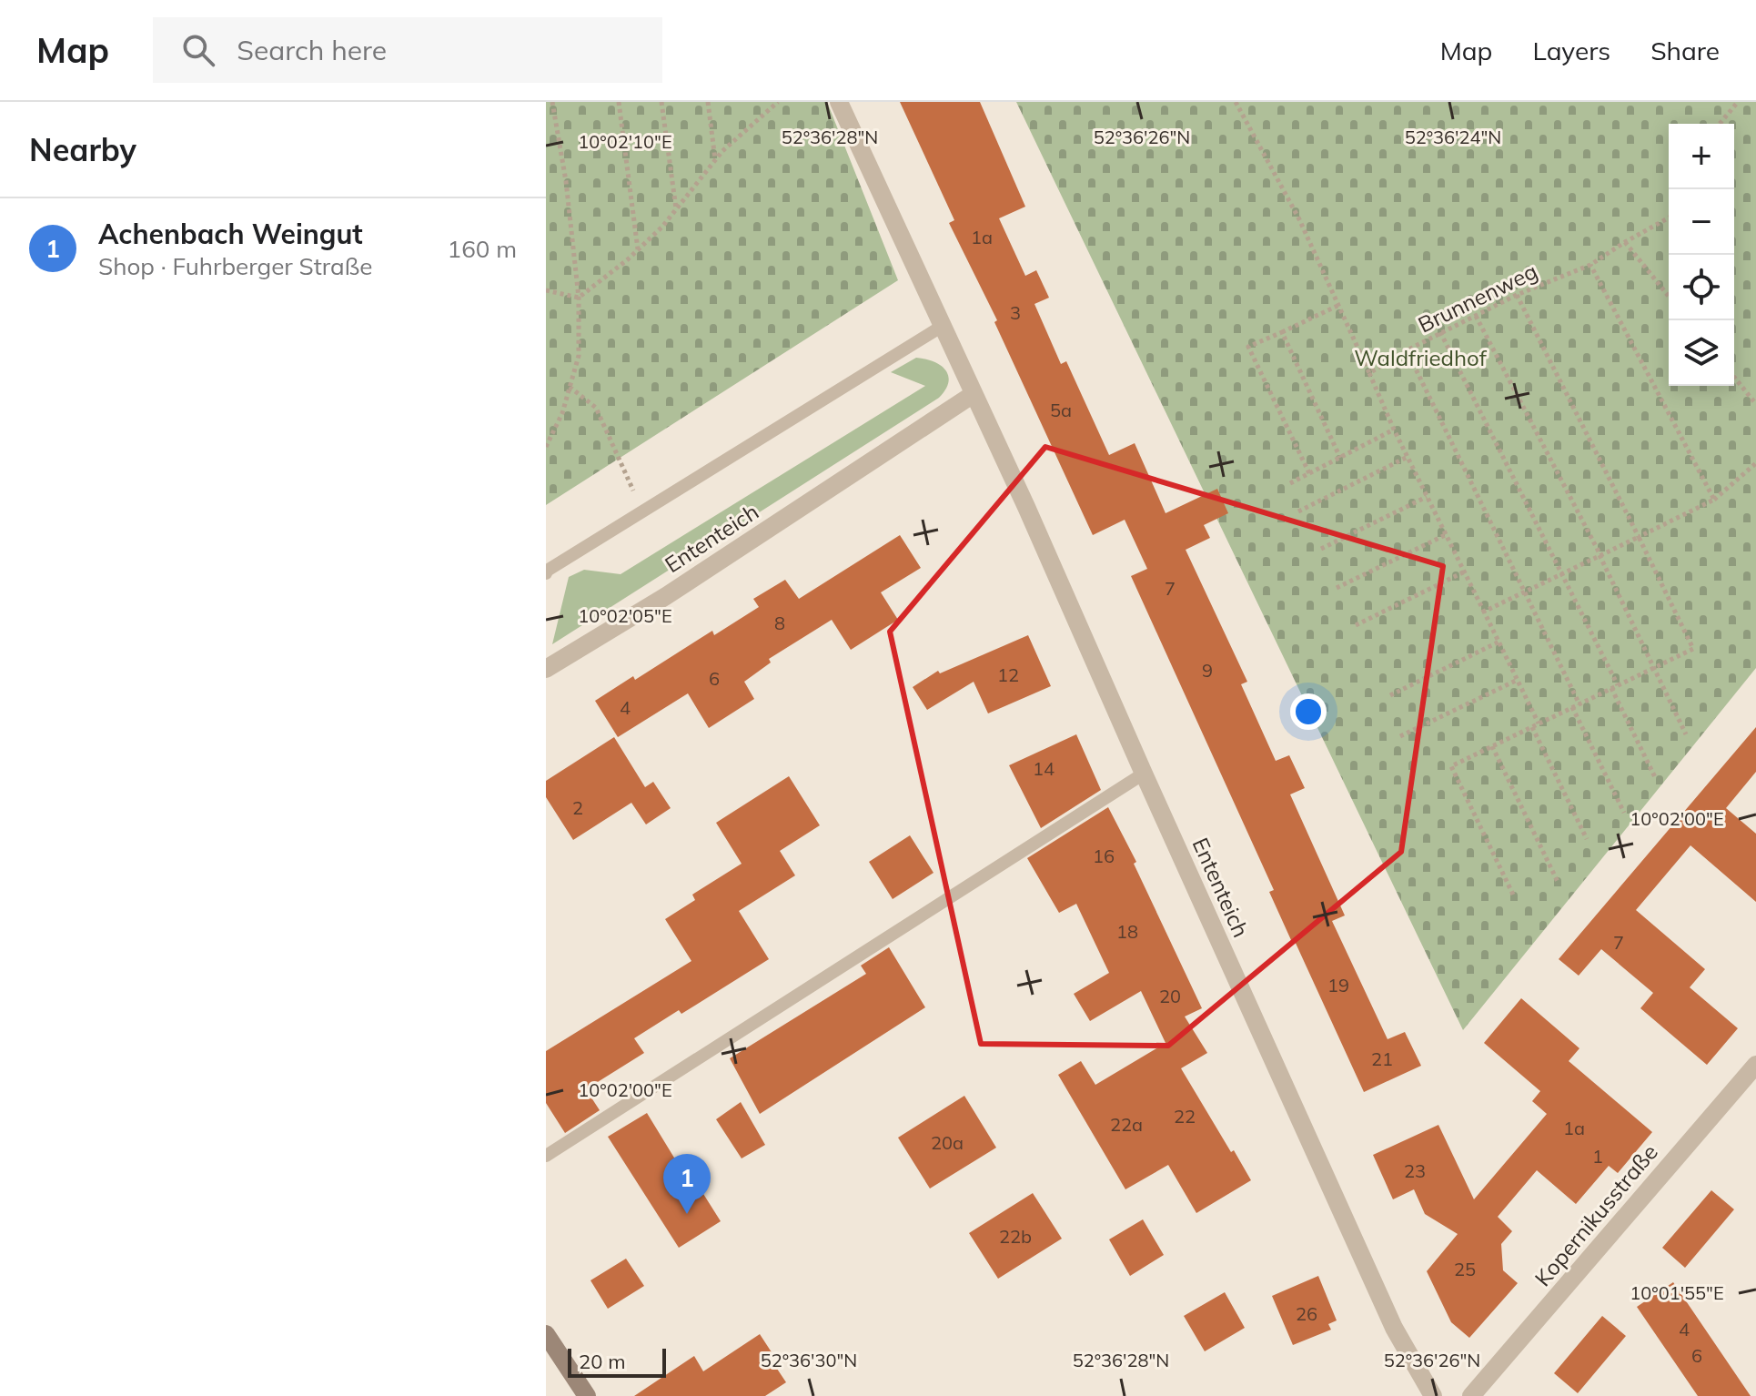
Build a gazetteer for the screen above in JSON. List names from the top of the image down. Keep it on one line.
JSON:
{"streets":{"street":["Ententeich","Kopernikusstraße"],"path":["Brunnenweg"]},"parks":["Waldfriedhof"],"house_numbers":["1a","3","5a","7","8","9","12","6","4","14","2","16","18","7","19","20","21","22","22a","1a","20a","1","23","22b","25","26","4","6"],"scale_bar":"20 m","page":{"header":"Map","search":"Search here","nav":["Map","Layers","Share"],"heading":"Nearby","map_buttons":["+","−"],"list":[{"mark":"1","name":"Achenbach Weingut","note":"Shop · Fuhrberger Straße","value":"160 m"}],"pins":"1","scale":"20 m"},"coordinates":["52°36'28\"N","52°36'26\"N","52°36'24\"N","10°02'10\"E","10°02'05\"E","10°02'00\"E","10°01'55\"E","52°36'30\"N"]}
